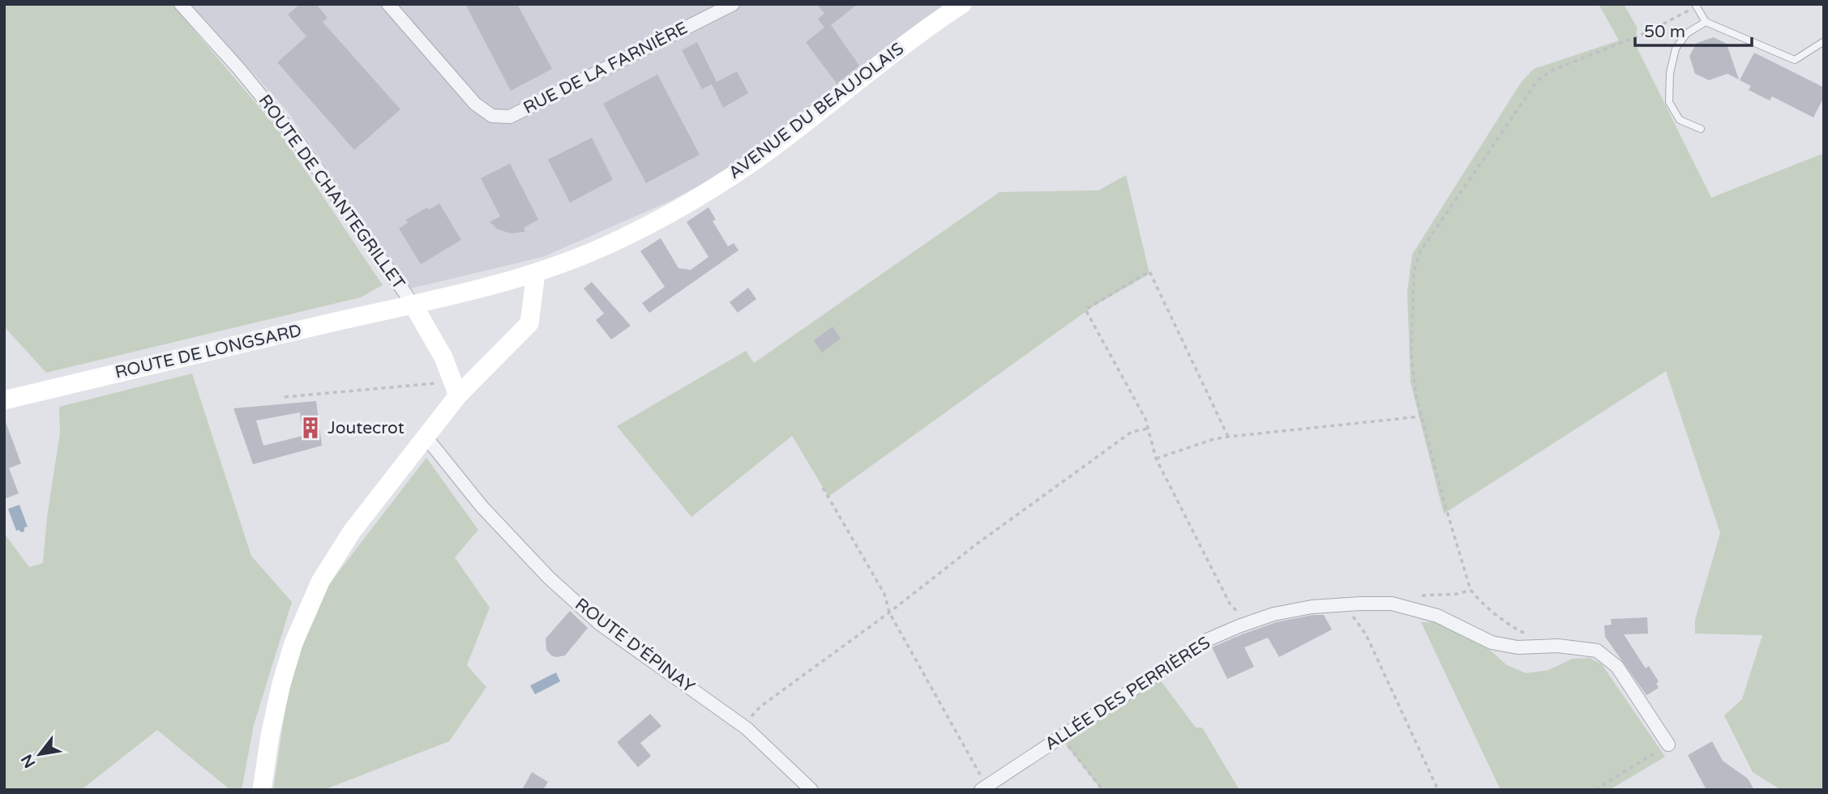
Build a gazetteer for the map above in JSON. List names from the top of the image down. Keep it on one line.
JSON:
{"streets":{"main road":["AVENUE DU BEAUJOLAIS","ROUTE DE LONGSARD"],"street":["RUE DE LA FARNIÈRE","ROUTE DE CHANTEGRILLET","ROUTE D'ÉPINAY","ALLÉE DES PERRIÈRES"]},"crossings":[["AVENUE DU BEAUJOLAIS","ROUTE DE CHANTEGRILLET"],["AVENUE DU BEAUJOLAIS","ROUTE DE LONGSARD"],["ROUTE DE CHANTEGRILLET","ROUTE DE LONGSARD"]],"places":{"building":["Joutecrot"]},"scale_bar":"50 m","north":"bottom left"}
